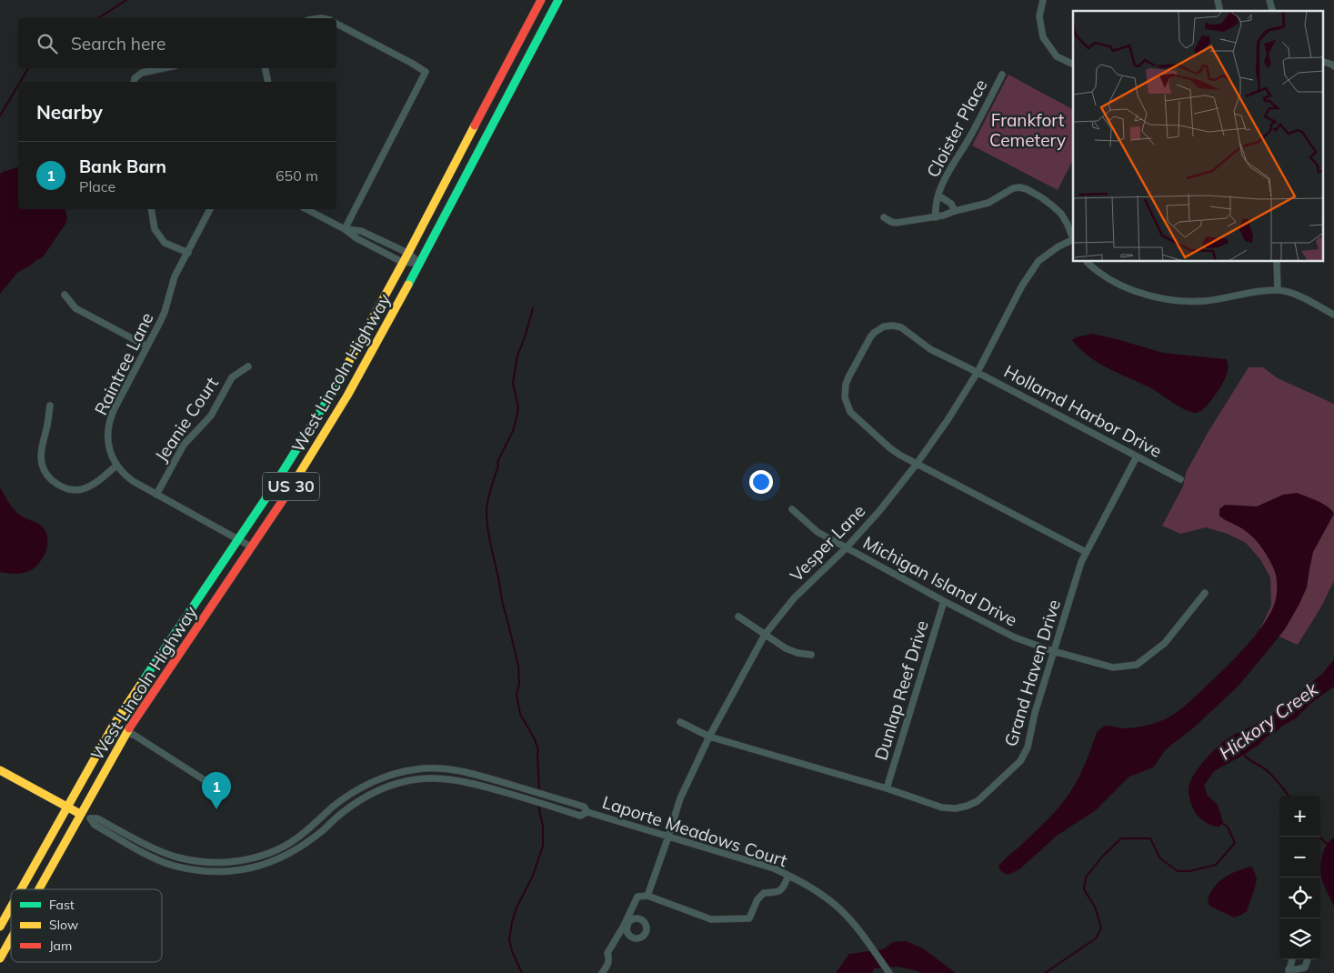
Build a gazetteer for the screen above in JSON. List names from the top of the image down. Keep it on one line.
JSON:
{"streets":{"main road":["West Lincoln Highway","US 30"],"street":["Cloister Place","Raintree Lane","Hollarnd Harbor Drive","Jeanie Court","Vesper Lane","Michigan Island Drive","Grand Haven Drive","Dunlap Reef Drive","Laporte Meadows Court"]},"crossings":[["Raintree Lane","West Lincoln Highway"],["Raintree Lane","Jeanie Court"],["West Lincoln Highway","Laporte Meadows Court"],["Hollarnd Harbor Drive","Vesper Lane"],["Hollarnd Harbor Drive","Grand Haven Drive"],["Vesper Lane","Michigan Island Drive"],["Vesper Lane","Grand Haven Drive"],["Vesper Lane","Laporte Meadows Court"],["Michigan Island Drive","Grand Haven Drive"],["Michigan Island Drive","Dunlap Reef Drive"],["Grand Haven Drive","Dunlap Reef Drive"]],"water":["Hickory Creek"],"parks":["Frankfort Cemetery"],"legend":["Fast","Slow","Jam"],"page":{"search":"Search here","heading":"Nearby","list":[{"mark":"1","name":"Bank Barn","note":"Place","value":"650 m"}],"pins":"1","map_buttons":["+","−"]}}
